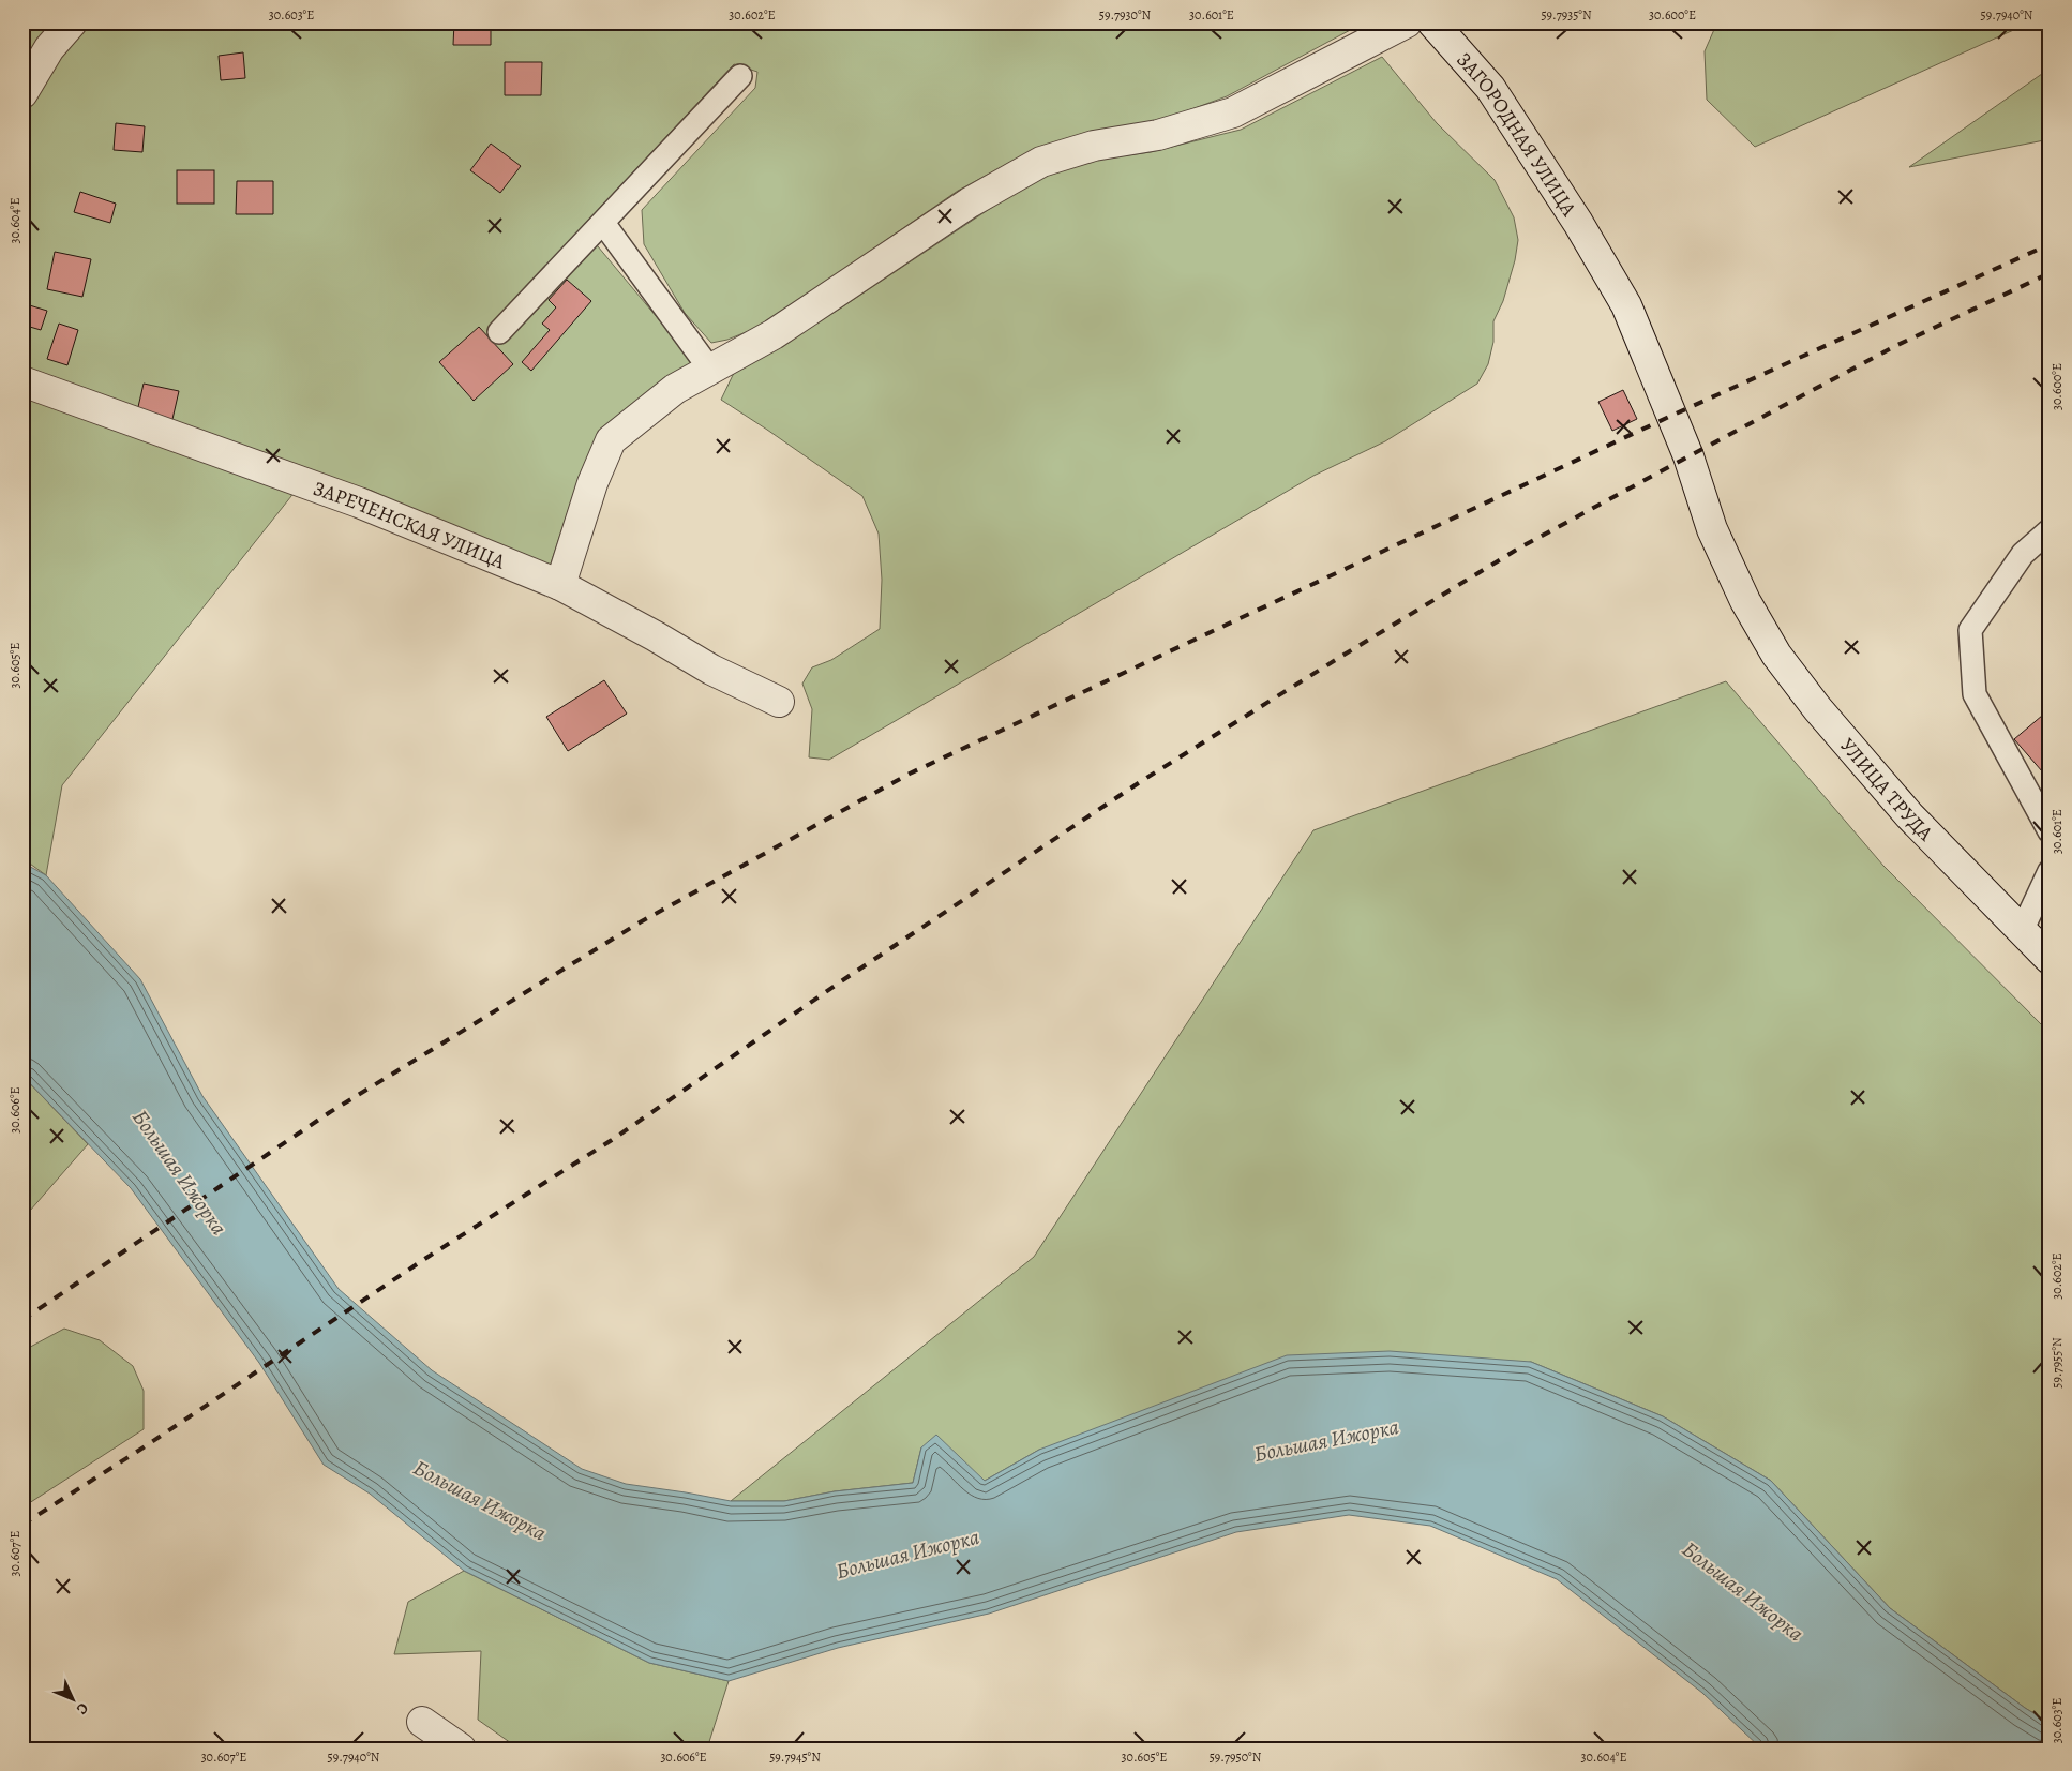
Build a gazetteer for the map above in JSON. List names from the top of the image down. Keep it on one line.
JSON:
{"streets":{"street":["ЗАГОРОДНАЯ УЛИЦА","ЗАРЕЧЕНСКАЯ УЛИЦА","УЛИЦА ТРУДА"]},"crossings":[["ЗАГОРОДНАЯ УЛИЦА","УЛИЦА ТРУДА"]],"water":["Большая Ижорка"],"north":"bottom right","coordinates":["30.603°E","30.602°E","59.7930°N","30.601°E","59.7935°N","30.600°E","59.7940°N","30.604°E","30.605°E","30.606°E","59.7955°N","30.607°E","59.7945°N","59.7950°N"]}
